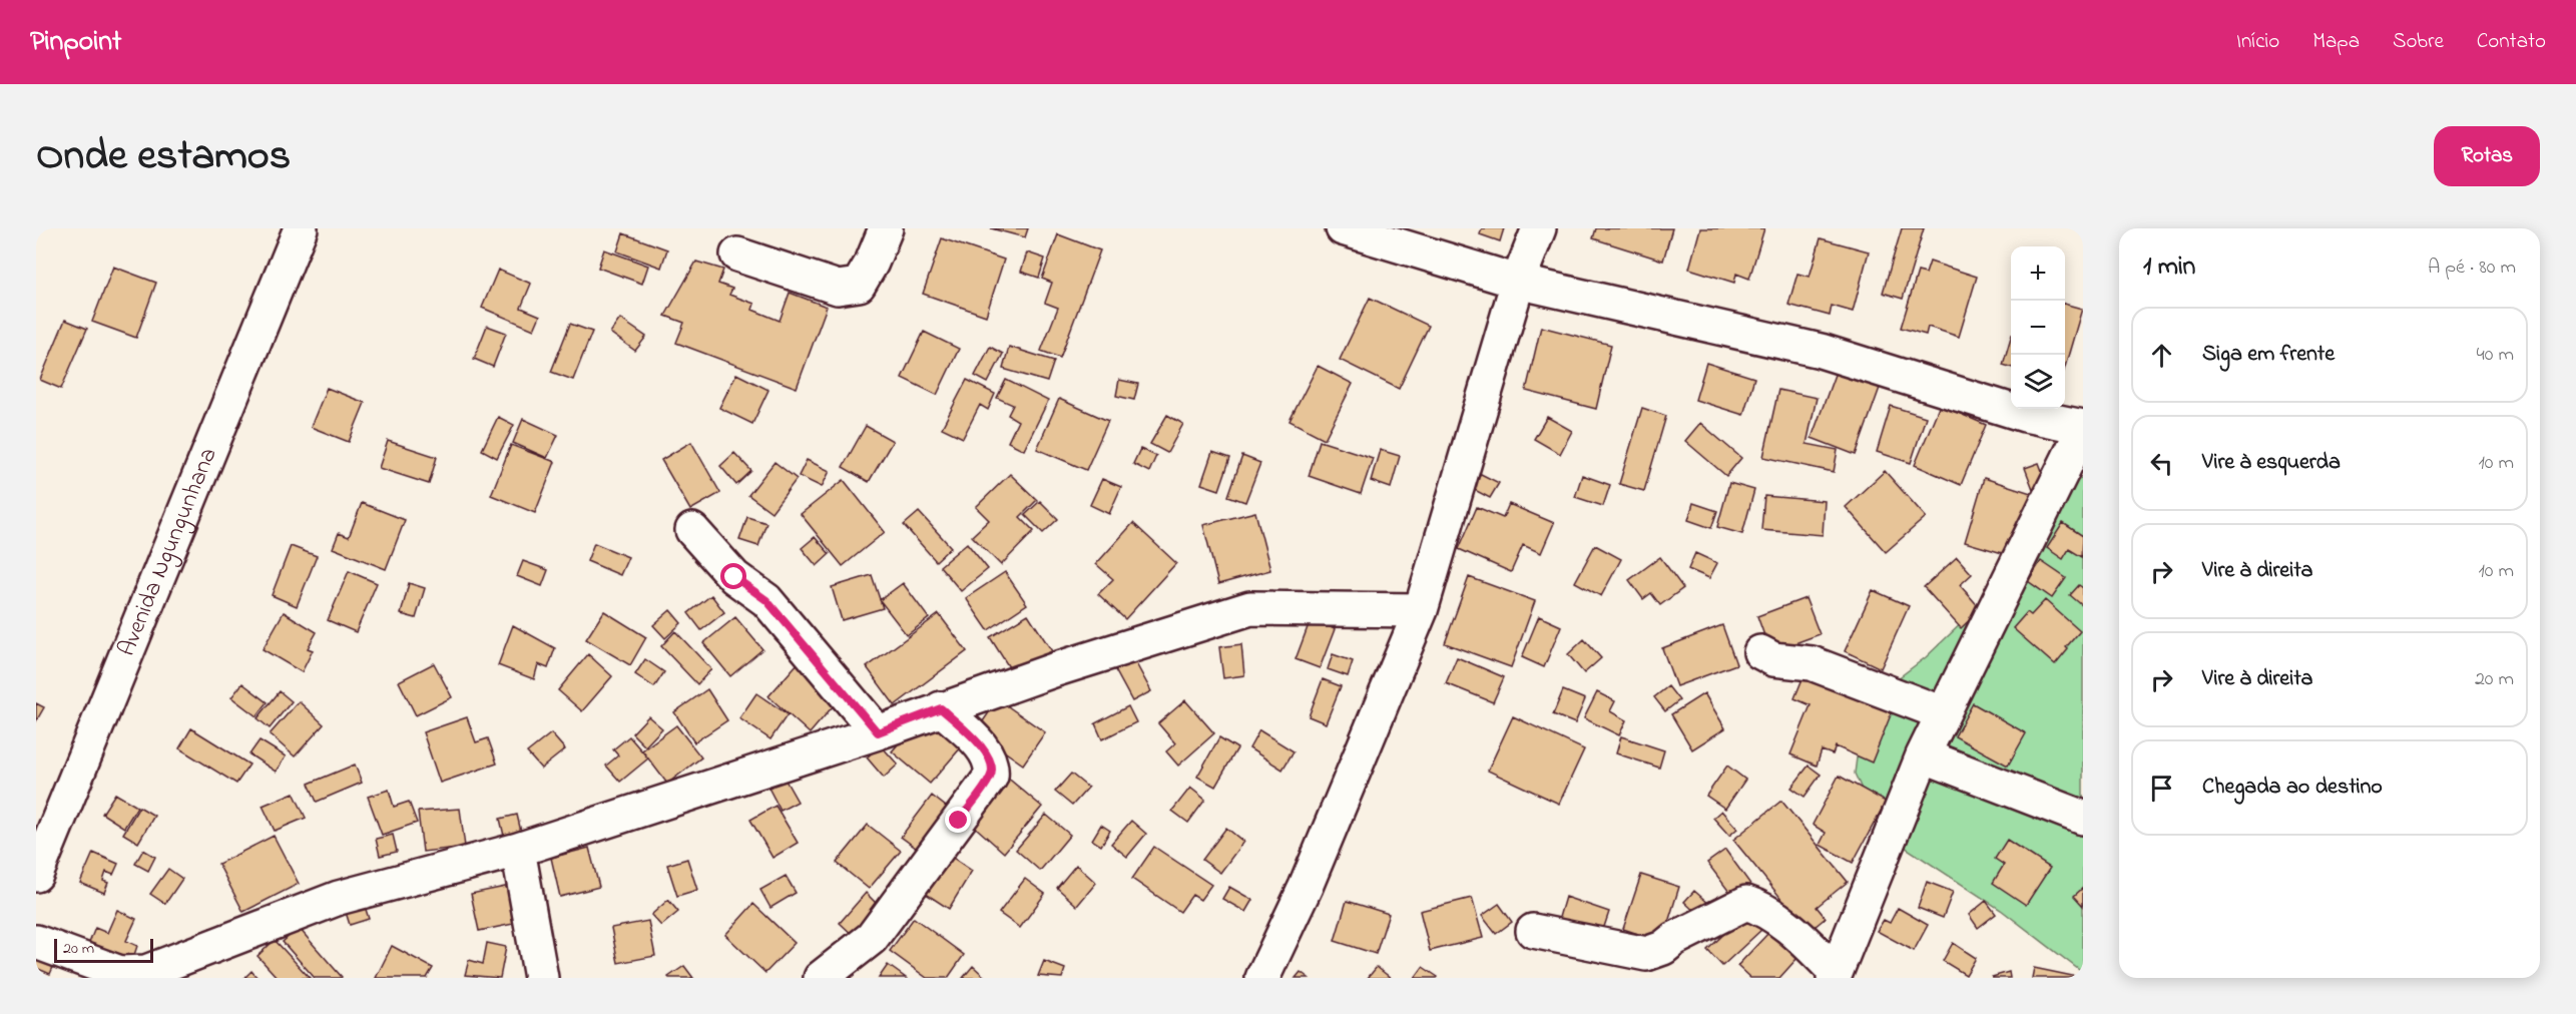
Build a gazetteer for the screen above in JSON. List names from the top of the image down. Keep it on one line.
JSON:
{"streets":{"street":["Avenida Ngungunhana"]},"scale_bar":"20 m","page":{"header":"Pinpoint","nav":["Início","Mapa","Sobre","Contato"],"title":"Onde estamos","buttons":"Rotas","heading":["1 min","A pé · 80 m"],"map_buttons":["+","−"],"list":[["Siga em frente","40 m"],["Vire à esquerda","10 m"],["Vire à direita","10 m"],["Vire à direita","20 m"],"Chegada ao destino"],"scale":"20 m"}}
